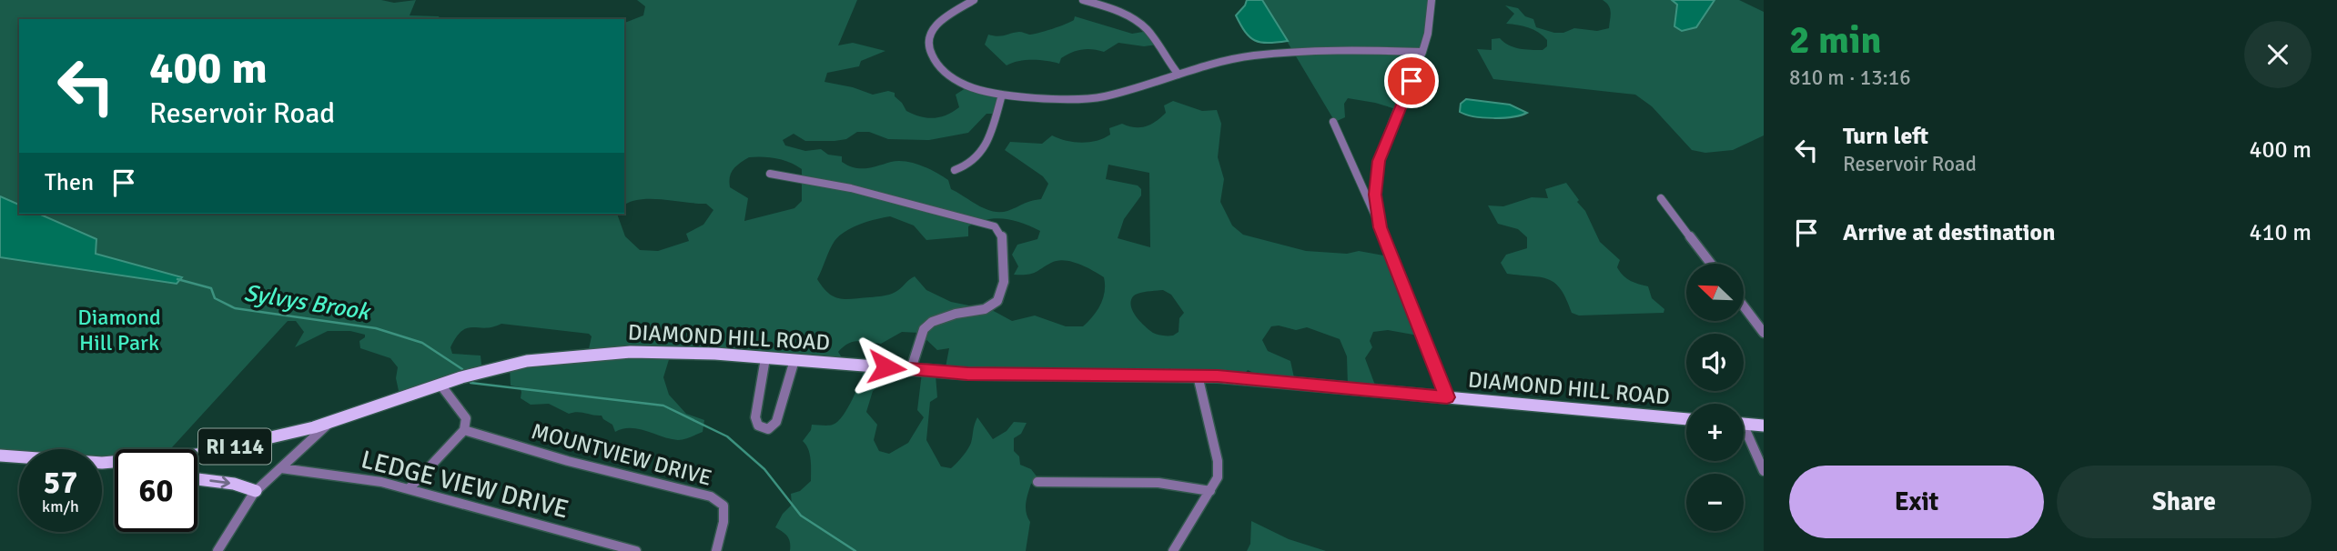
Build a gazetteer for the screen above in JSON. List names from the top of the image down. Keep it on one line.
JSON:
{"streets":{"main road":["DIAMOND HILL ROAD","RI 114"],"street":["MOUNTVIEW DRIVE","LEDGE VIEW DRIVE"]},"water":["Sylvys Brook"],"parks":["Diamond Hill Park"],"north":"top left","page":{"heading":["2 min","810 m · 13:16"],"turn":["400 m","Reservoir Road"],"list":[{"name":"Turn left","note":"Reservoir Road","value":"400 m"},{"name":"Arrive at destination","value":"410 m"}],"then":"Then","map_buttons":["+","−"],"speed":"57 km/h","limit":"60","buttons":["Exit","Share"]}}
